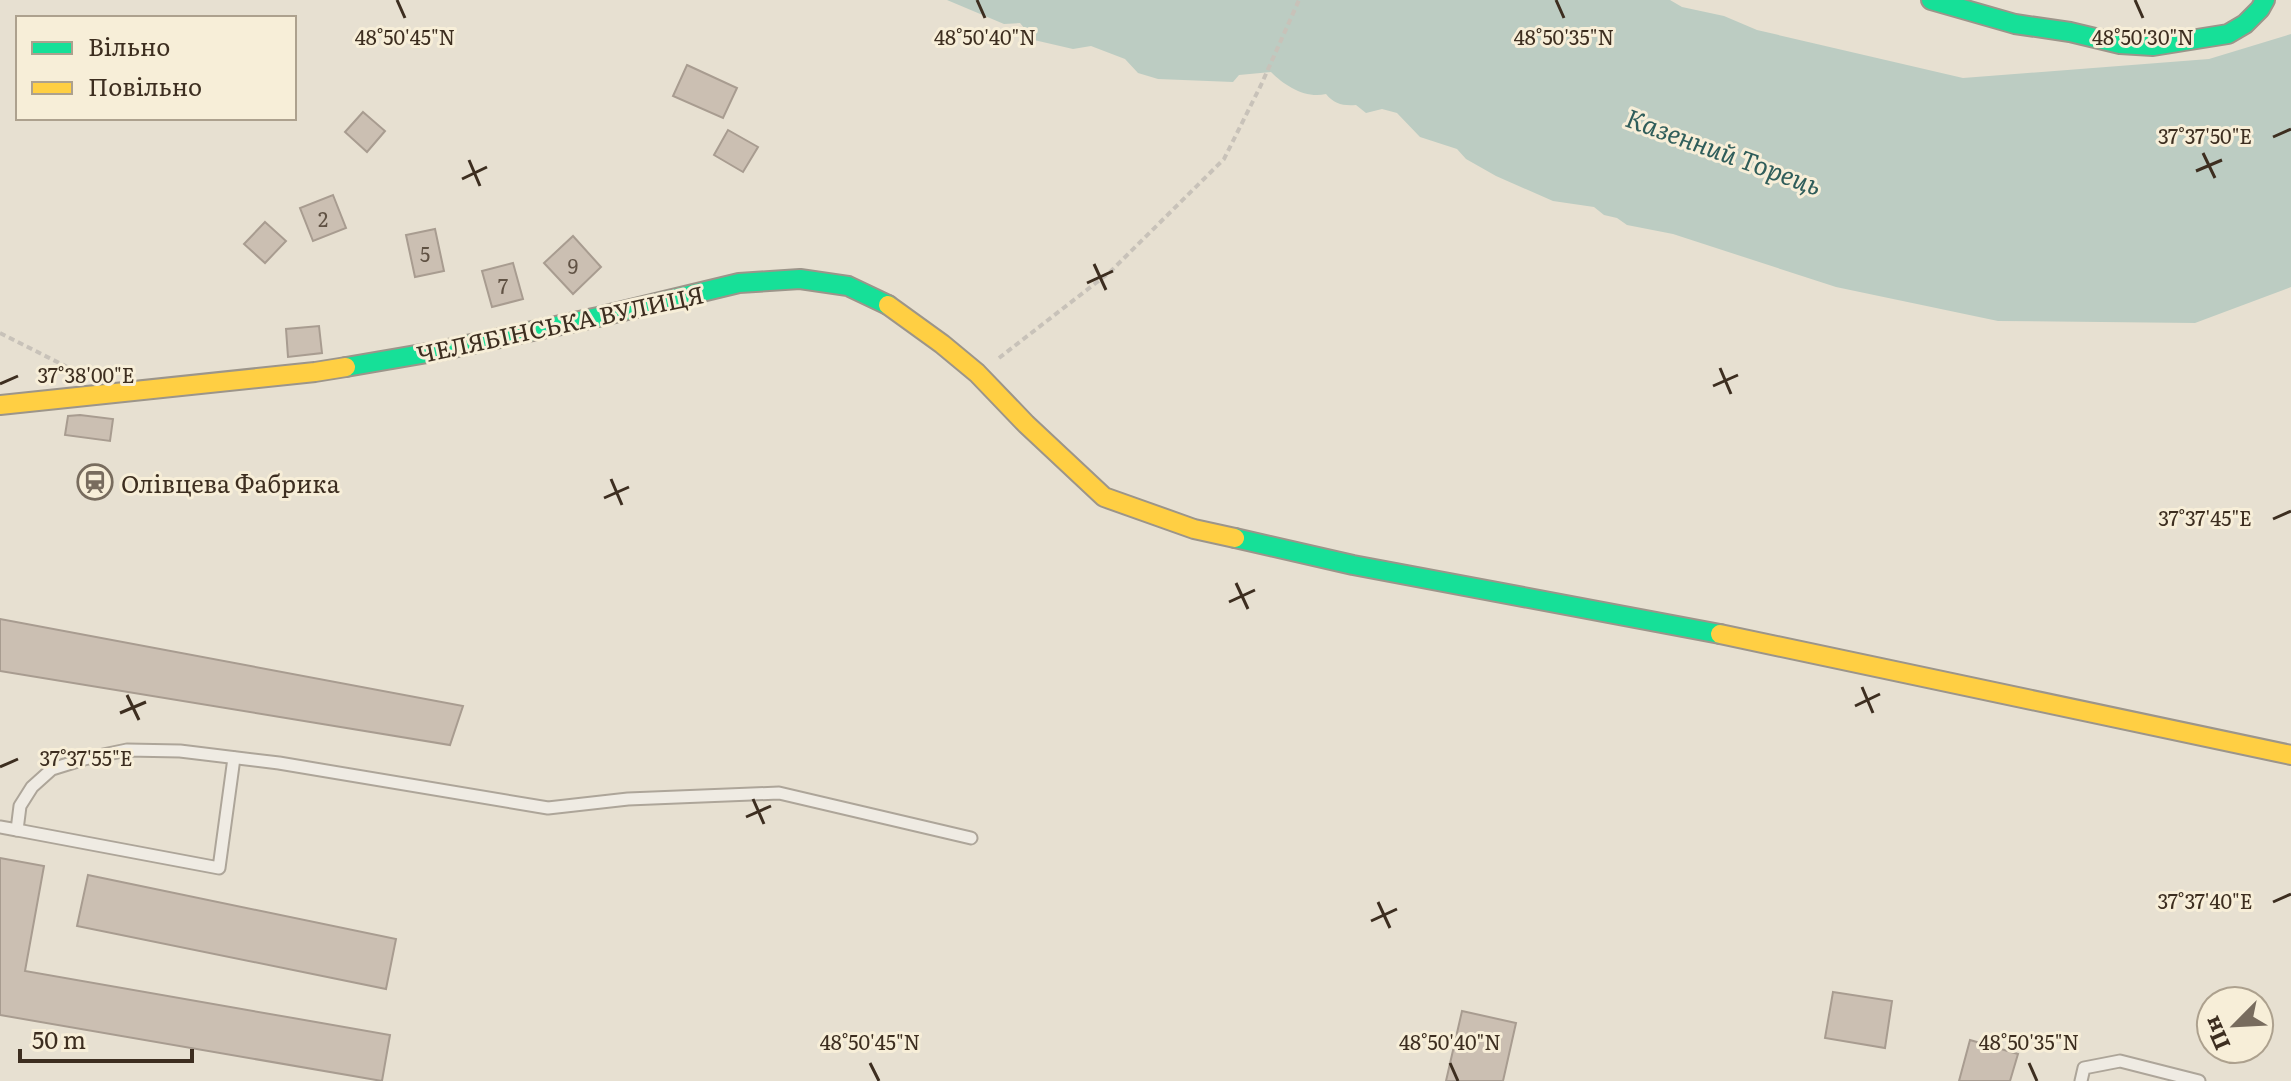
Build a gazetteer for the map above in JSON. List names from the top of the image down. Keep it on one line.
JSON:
{"streets":{"street":["ЧЕЛЯБІНСЬКА ВУЛИЦЯ"]},"water":["Казенний Торець"],"places":{"station":["Олівцева Фабрика"]},"house_numbers":["2","5","9","7"],"legend":["Вільно","Повільно"],"scale_bar":"50 m","north":"bottom left","coordinates":["48°50'45\"N","48°50'40\"N","48°50'35\"N","48°50'30\"N","37°37'50\"E","37°38'00\"E","37°37'45\"E","37°37'55\"E","37°37'40\"E"]}
